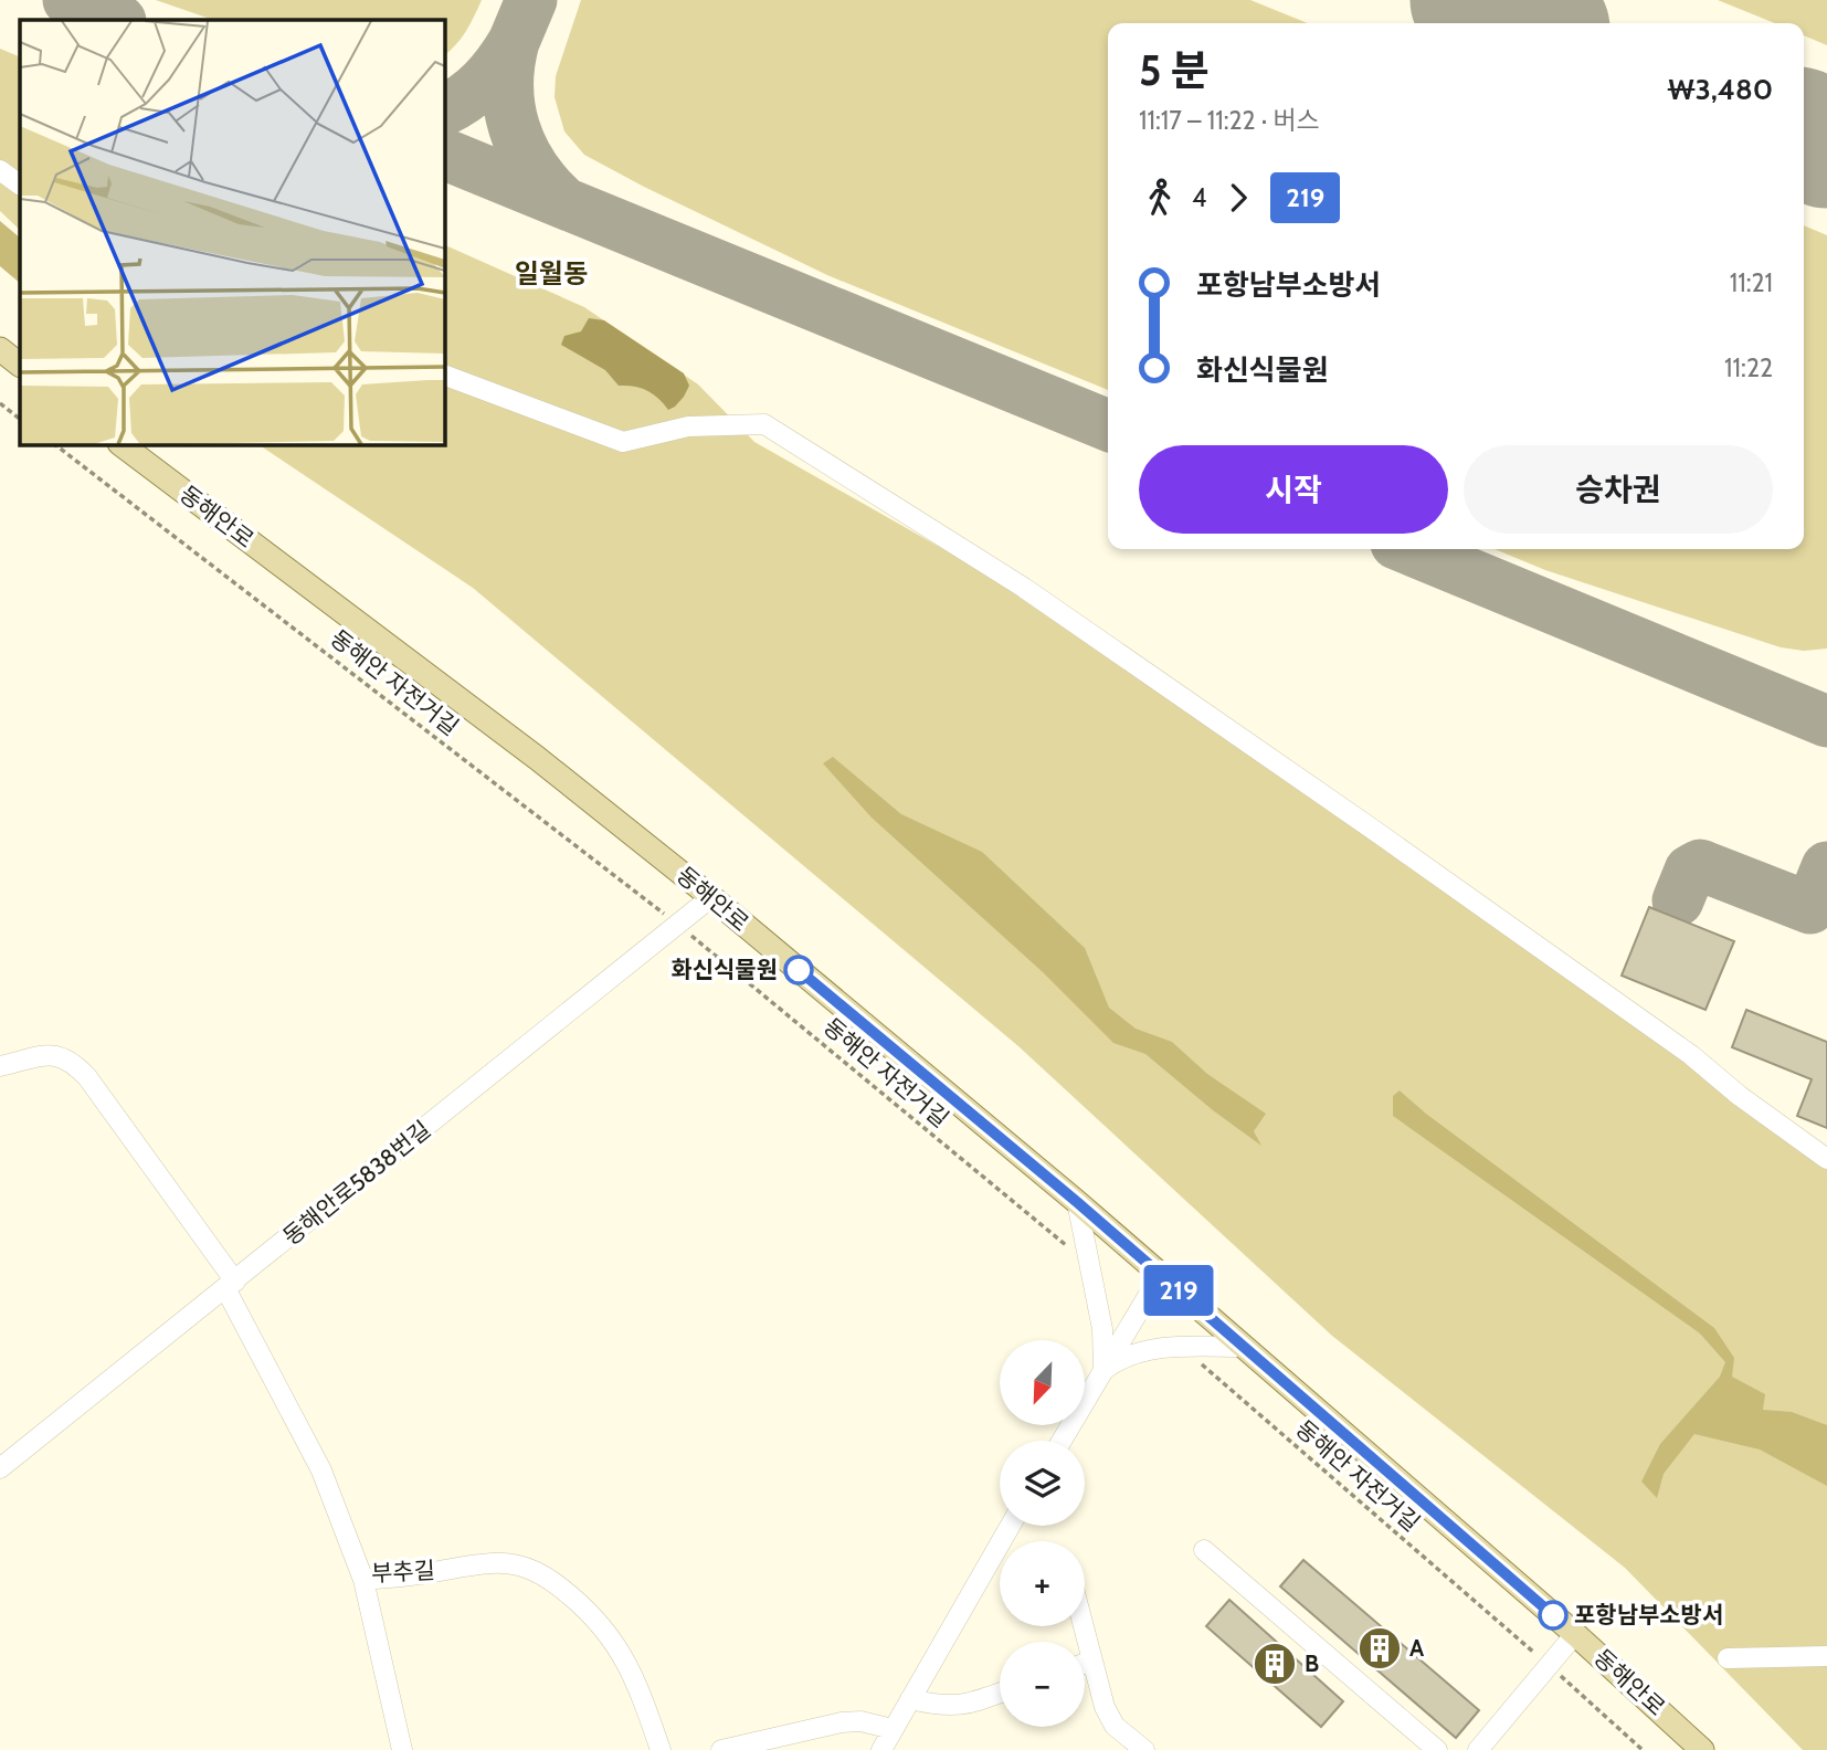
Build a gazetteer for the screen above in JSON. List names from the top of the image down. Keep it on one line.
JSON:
{"streets":{"main road":["동해안로"],"street":["동해안로5838번길","부추길"],"path":["동해안 자전거길"]},"crossings":[["동해안로","동해안로5838번길"],["동해안 자전거길","동해안로5838번길"],["동해안로5838번길","부추길"]],"districts":["일월동"],"places":{"other":["화신식물원","포항남부소방서"],"building":["A","B"]},"lines":["bus line 219"],"north":"bottom left","page":{"on_map":"219","heading":["5 분","11:17 – 11:22 · 버스","₩3,480"],"legs":["4","219"],"list":[{"name":"포항남부소방서","value":"11:21"},{"name":"화신식물원","value":"11:22"}],"buttons":["시작","승차권"],"map_buttons":["+","−"]}}
